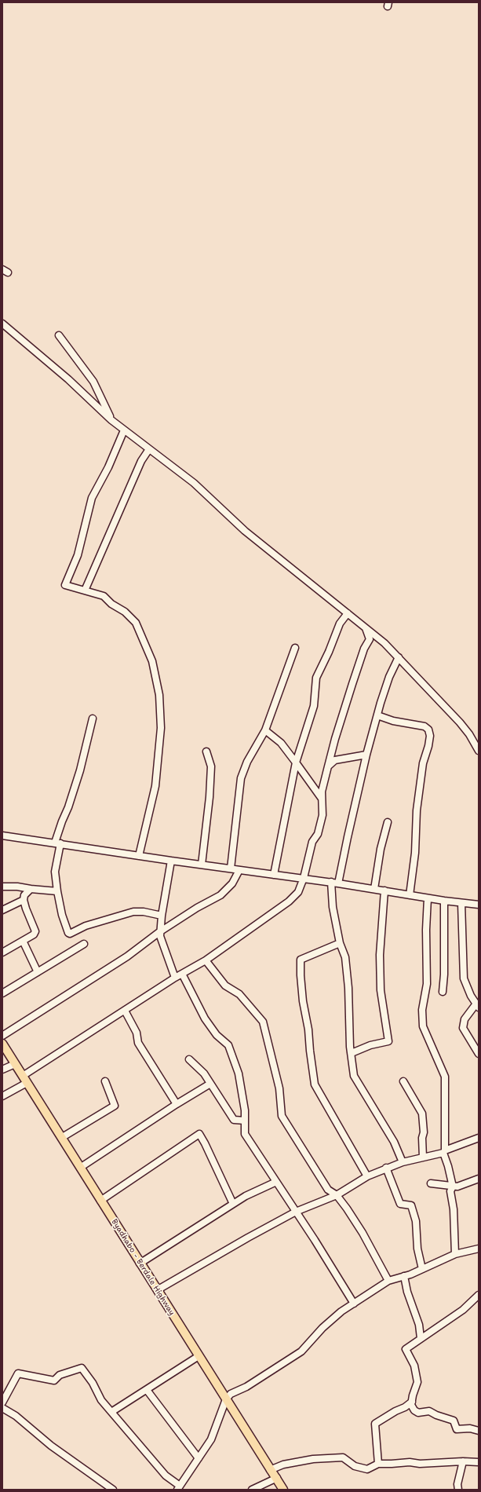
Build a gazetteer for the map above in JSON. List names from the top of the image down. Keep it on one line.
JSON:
{"streets":{"main road":["Byadhabo - Berdale Highway"]}}
